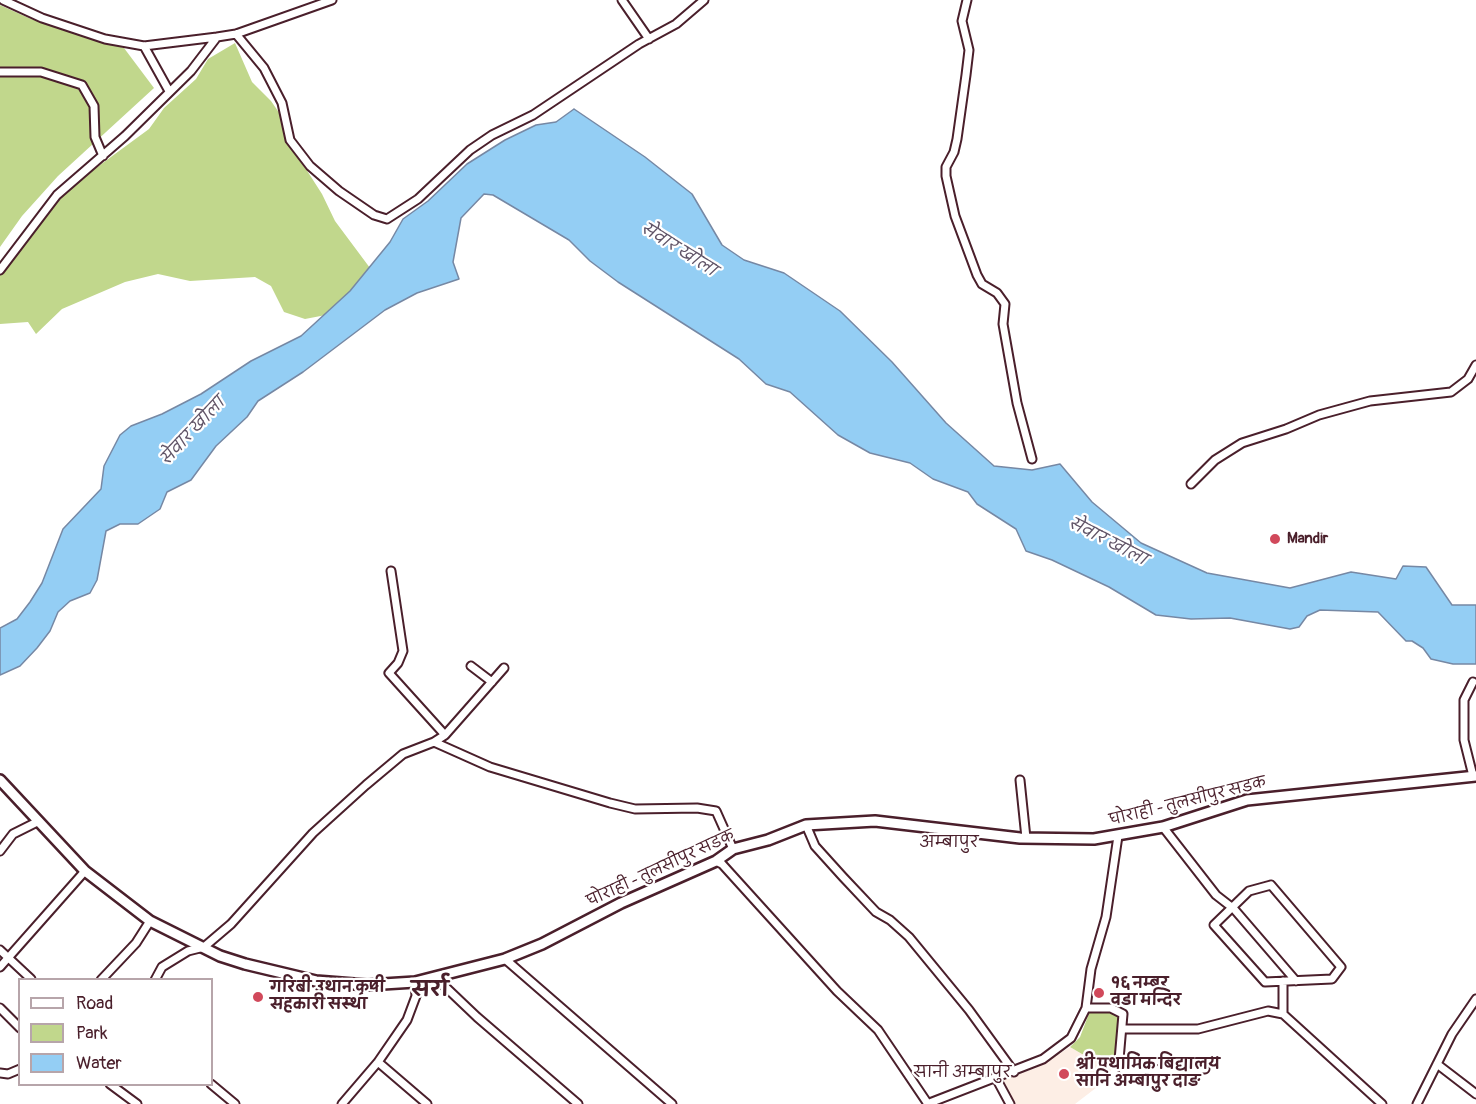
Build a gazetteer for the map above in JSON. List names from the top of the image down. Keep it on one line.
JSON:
{"streets":{"main road":["घोराही - तुलसीपुर सडक"]},"districts":["अम्बापुर","सर्रा","सानी अम्बापुर"],"water":["सेवार खोला"],"places":["Mandir","१६ नम्बर वडा मन्दिर","गरिबी उथान कृषी सहकारी सस्था","श्री प्रथामिक बिद्यालय सानि अम्बापुर दाङ"],"legend":["Road","Park","Water"]}
